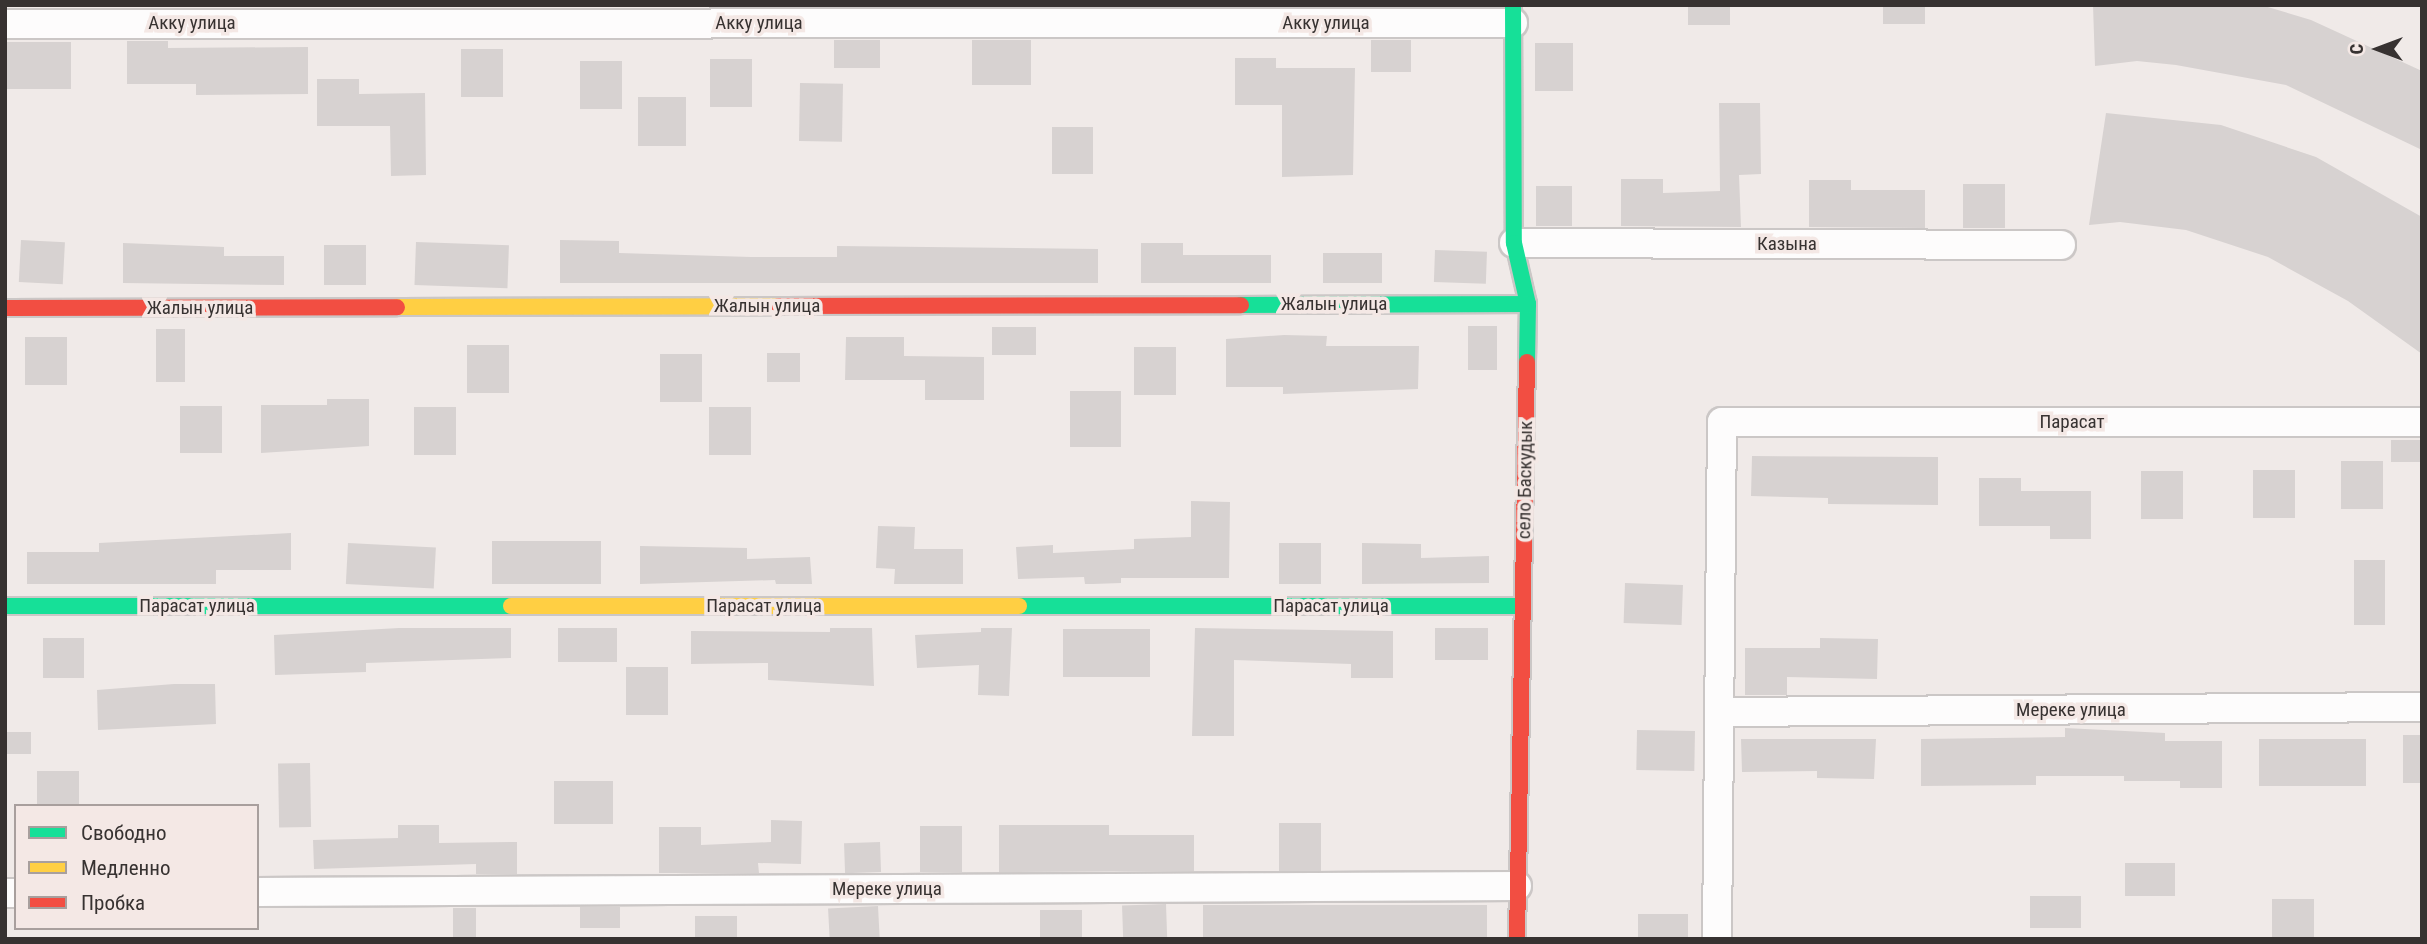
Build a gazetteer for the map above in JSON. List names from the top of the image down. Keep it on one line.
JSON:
{"streets":{"street":["Акку улица","Казына","Жалын улица","Парасат","село Баскудык","Парасат улица","Мереке улица"]},"crossings":[["Акку улица","село Баскудык"],["Казына","село Баскудык"],["Жалын улица","село Баскудык"],["Парасат","Мереке улица"],["село Баскудык","Парасат улица"],["село Баскудык","Мереке улица"]],"legend":["Свободно","Медленно","Пробка"],"north":"left"}
